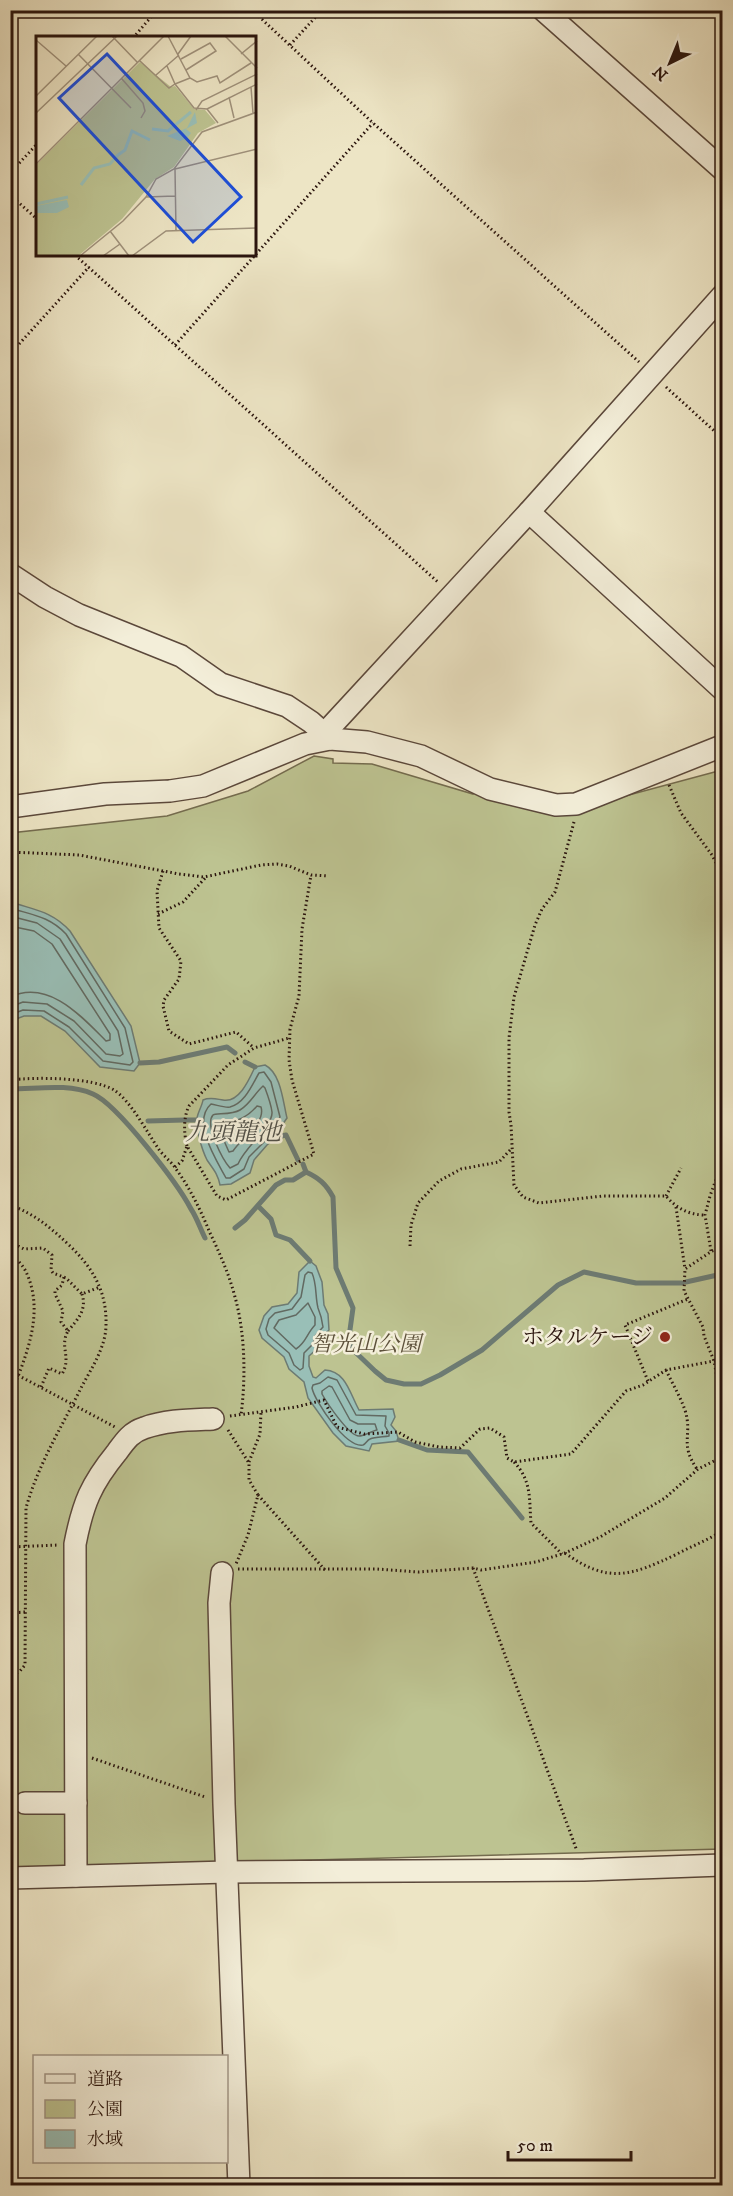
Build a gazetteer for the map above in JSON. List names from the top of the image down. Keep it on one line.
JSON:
{"water":["九頭龍池"],"parks":["智光山公園"],"places":["ホタルケージ"],"legend":["道路","公園","水域"],"scale_bar":"50 m","north":"bottom left"}
